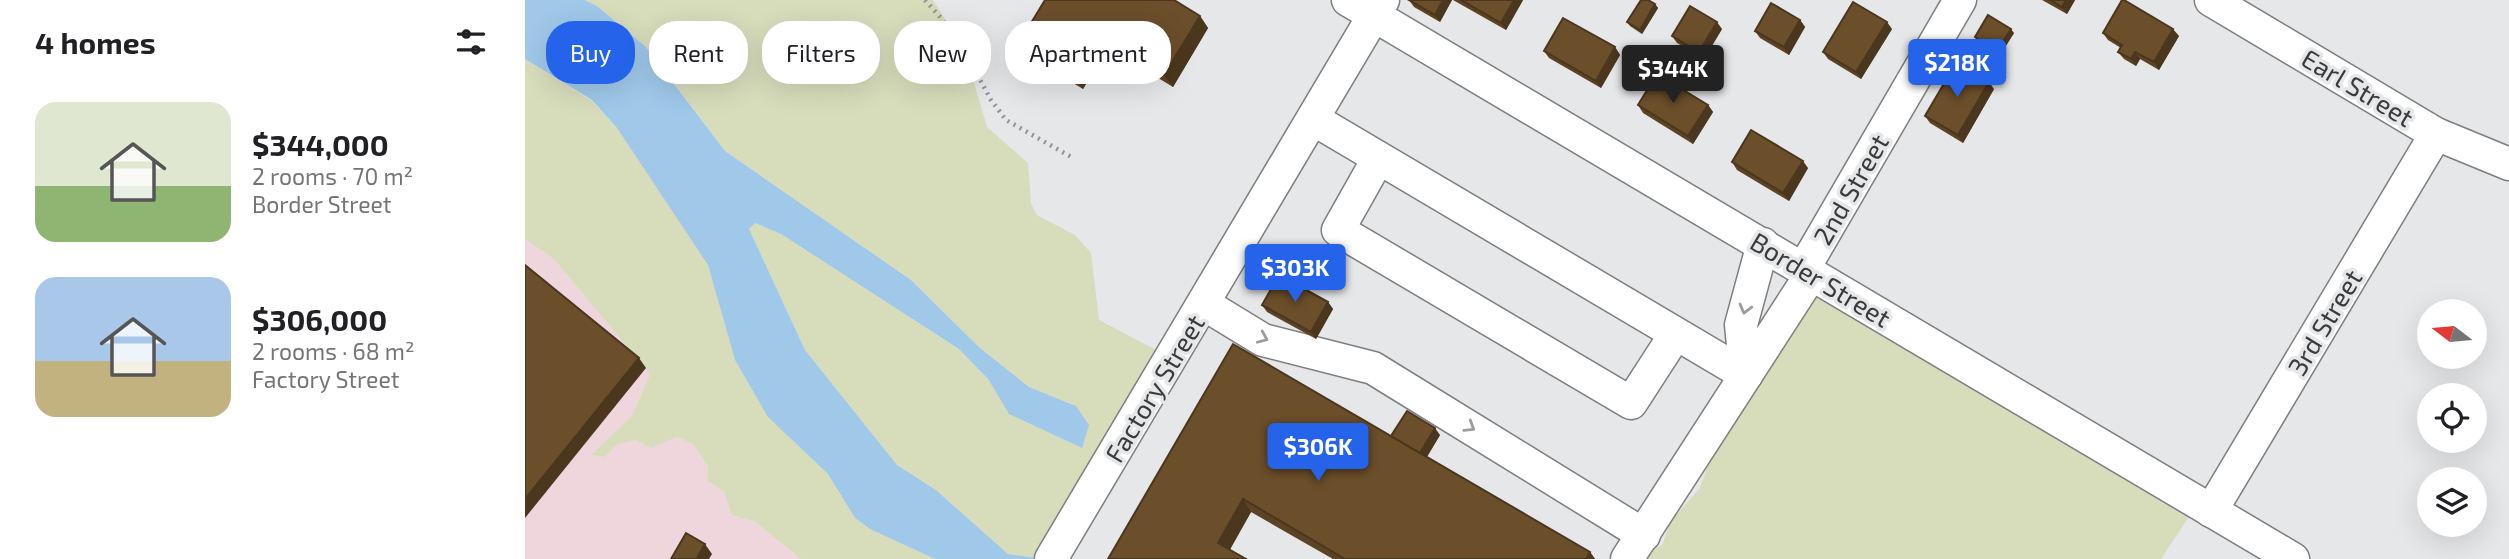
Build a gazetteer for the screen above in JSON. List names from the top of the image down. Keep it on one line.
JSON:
{"streets":{"street":["Earl Street","2nd Street","Border Street","3rd Street","Factory Street"]},"crossings":[["Earl Street","3rd Street"],["2nd Street","Border Street"],["Border Street","3rd Street"],["Border Street","Factory Street"]],"north":"left","page":{"heading":"4 homes","chip":["Buy","Rent","Filters","New","Apartment"],"price":["$218K","$344K","$303K","$306K"],"list":[{"name":"$344,000","note":"2 rooms · 70 m² · Border Street"},{"name":"$306,000","note":"2 rooms · 68 m² · Factory Street"}]}}
